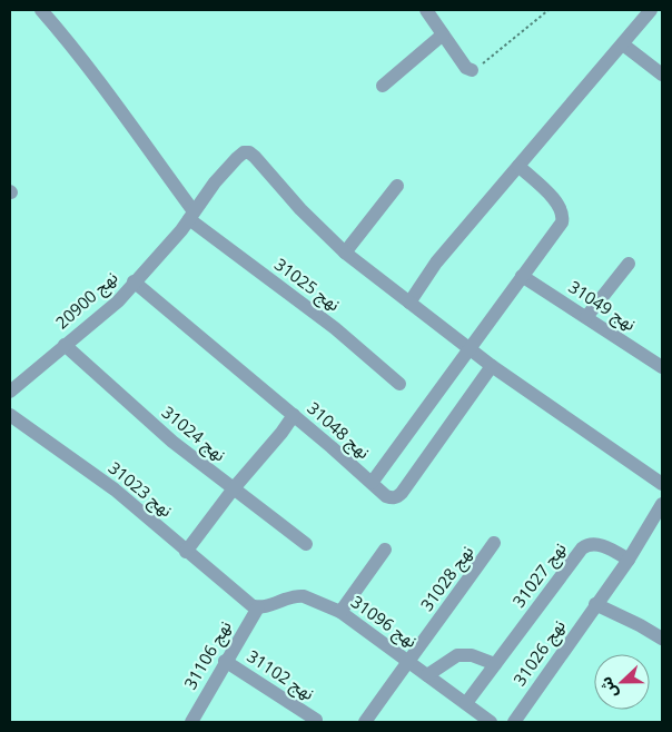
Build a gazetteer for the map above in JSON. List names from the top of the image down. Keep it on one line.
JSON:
{"streets":{"street":["نهج 31025","نهج 20900","نهج 31049","نهج 31048","نهج 31024","نهج 31023","نهج 31027","نهج 31028","نهج 31096","نهج 31026","نهج 31106","نهج 31102"]},"crossings":[["نهج 31025","نهج 20900"],["نهج 20900","نهج 31048"],["نهج 20900","نهج 31024"],["نهج 31023","نهج 31096"],["نهج 31023","نهج 31106"],["نهج 31027","نهج 31096"],["نهج 31028","نهج 31096"],["نهج 31096","نهج 31106"],["نهج 31106","نهج 31102"]],"north":"left"}
